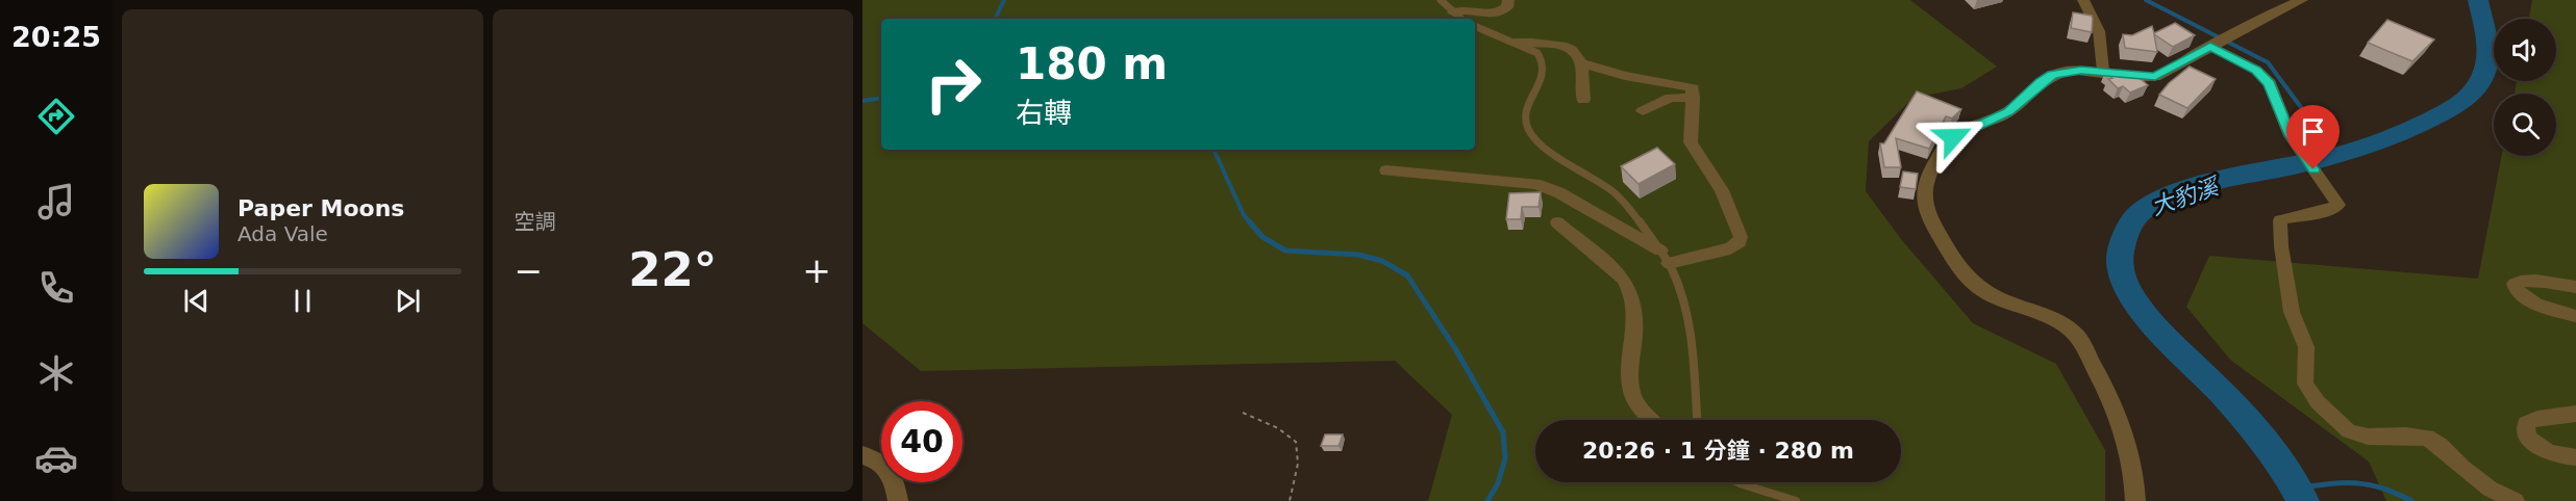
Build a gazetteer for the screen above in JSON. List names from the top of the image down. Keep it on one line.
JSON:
{"water":["大豹溪"],"page":{"tabs":"20:25","tile":"空調","turn":["180 m","右轉"],"song":["Paper Moons","Ada Vale"],"heat":["−","22°","+"],"limit":"40","trip":"20:26 · 1 分鐘 · 280 m"}}
